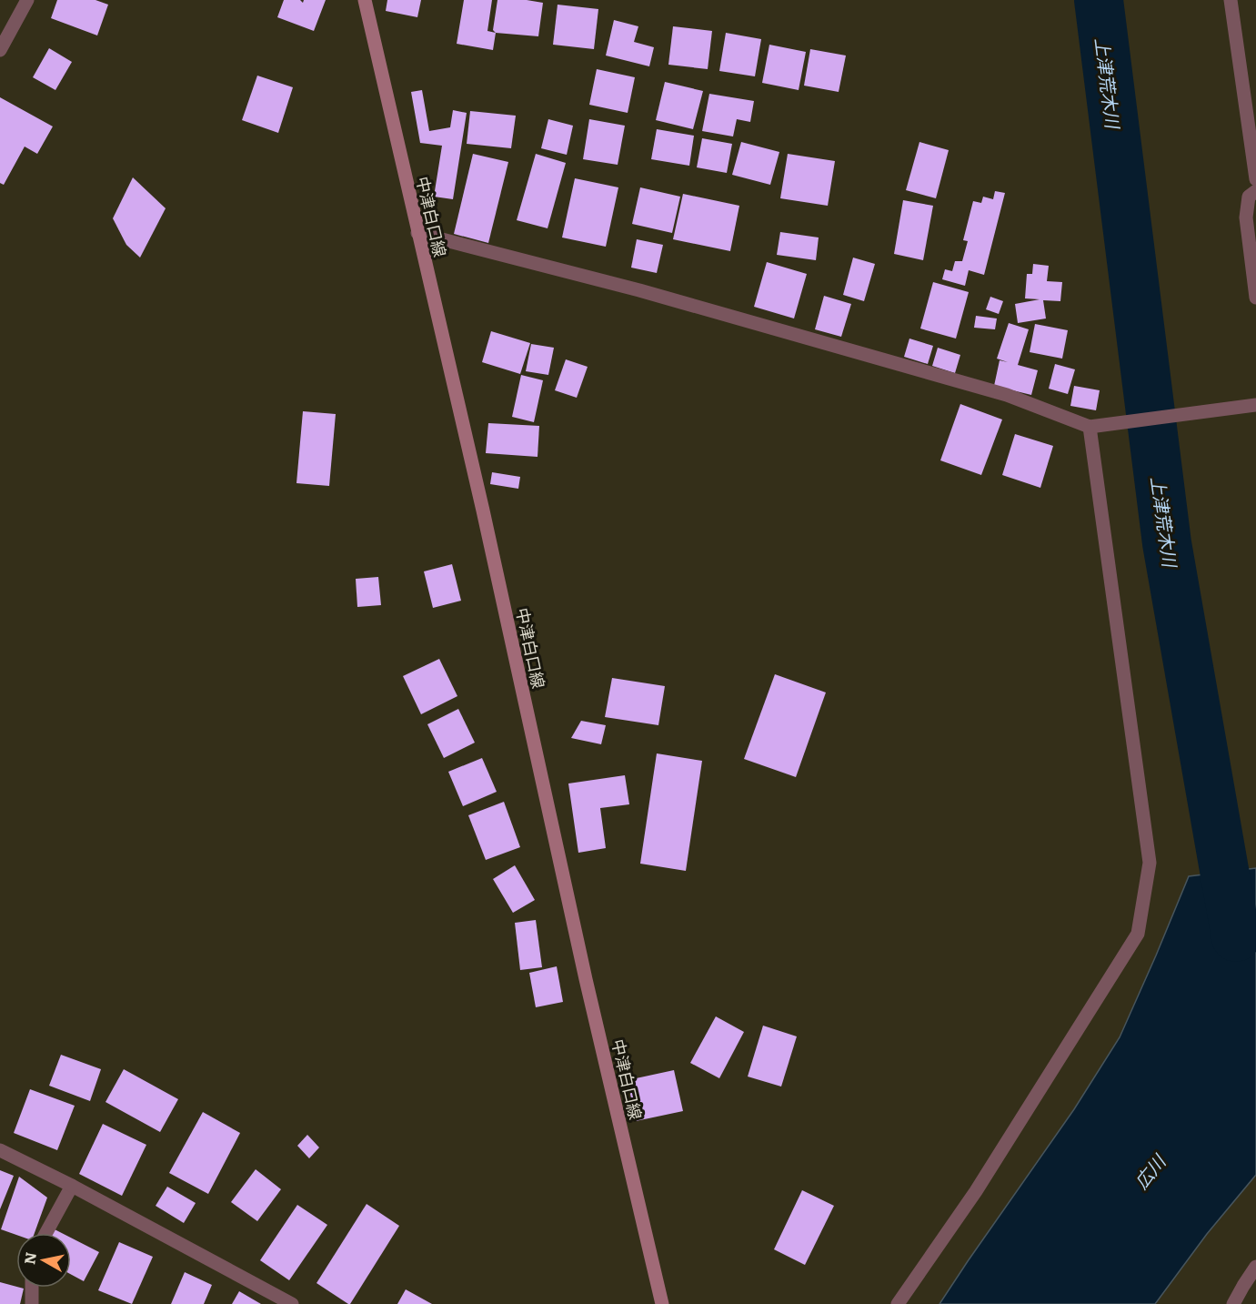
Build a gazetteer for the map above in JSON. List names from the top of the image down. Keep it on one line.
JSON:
{"streets":{"main road":["中津白口線"]},"water":["上津荒木川","広川"],"north":"left"}
